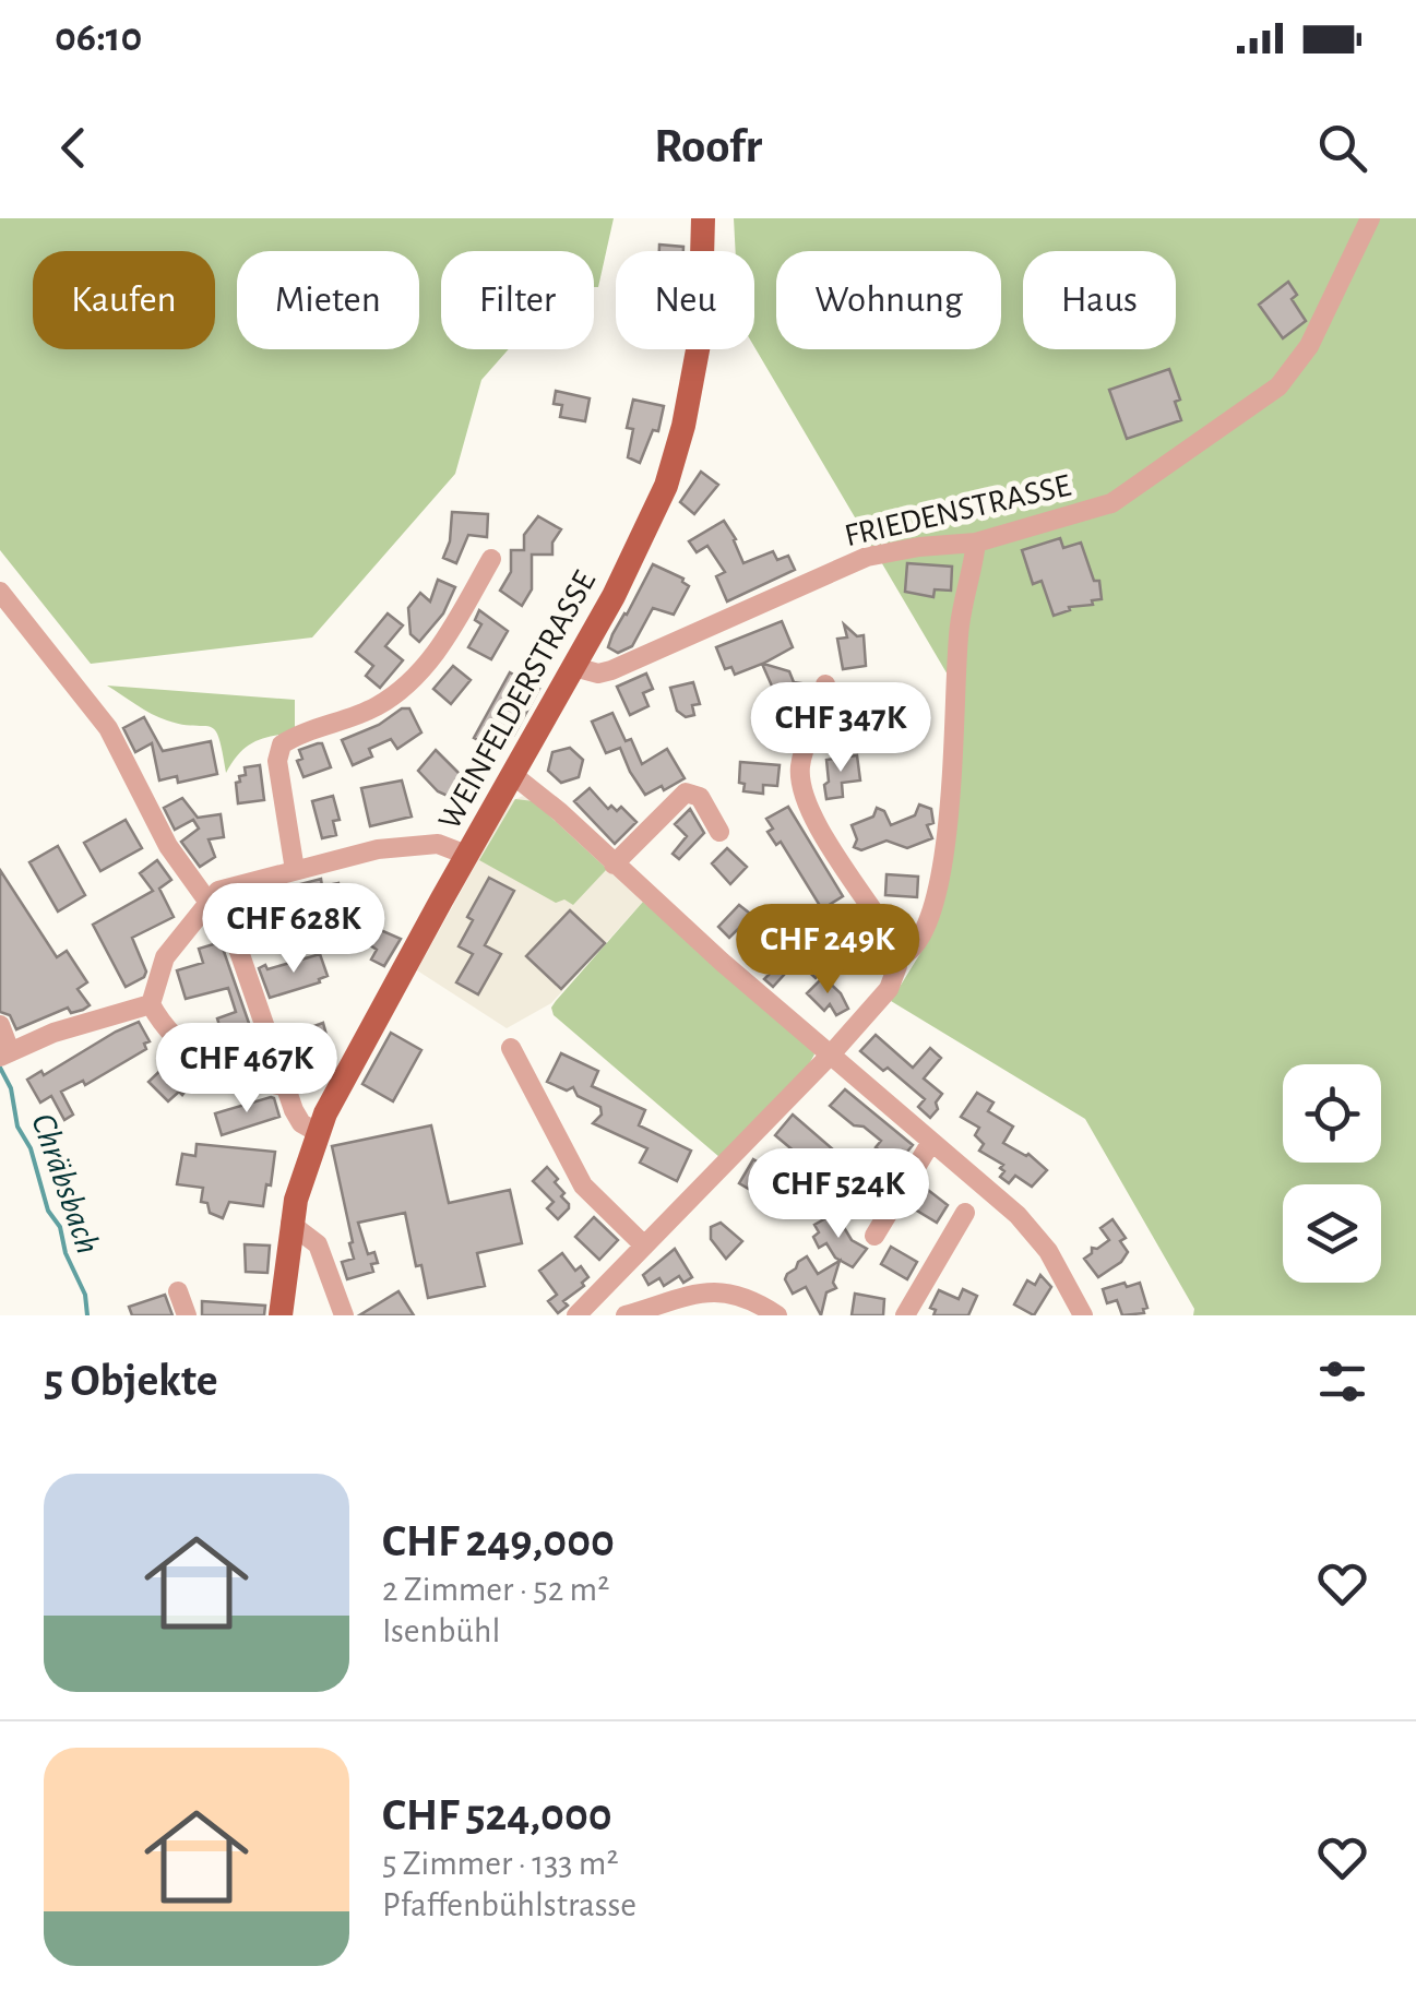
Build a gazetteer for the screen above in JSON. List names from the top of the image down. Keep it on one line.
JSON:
{"streets":{"main road":["WEINFELDERSTRASSE"],"street":["FRIEDENSTRASSE"]},"crossings":[["FRIEDENSTRASSE","WEINFELDERSTRASSE"]],"water":["Chräbsbach"],"page":{"status":"06:10","header":"Roofr","chip":["Kaufen","Mieten","Filter","Neu","Wohnung","Haus"],"price":["CHF 347K","CHF 628K","CHF 249K","CHF 467K","CHF 524K"],"heading":"5 Objekte","list":[{"name":"CHF 249,000","note":"2 Zimmer · 52 m² · Isenbühl"},{"name":"CHF 524,000","note":"5 Zimmer · 133 m² · Pfaffenbühlstrasse"}]}}
